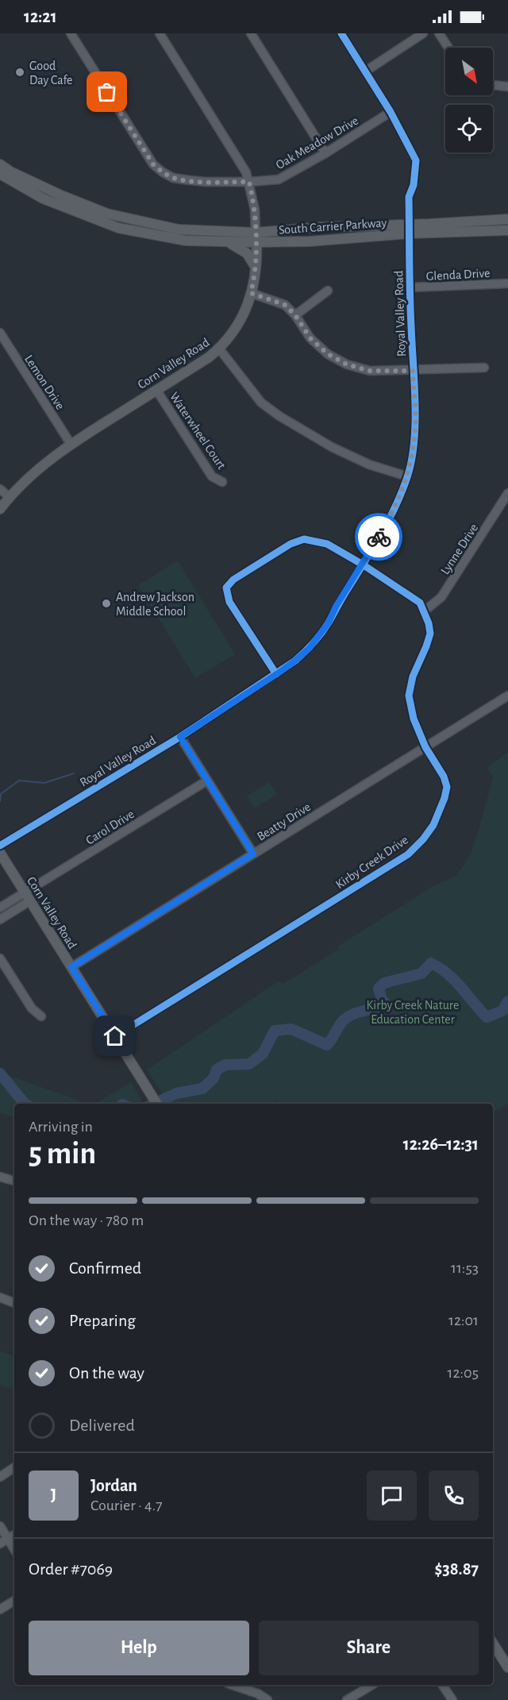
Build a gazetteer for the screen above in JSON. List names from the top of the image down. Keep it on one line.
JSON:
{"streets":{"main road":["South Carrier Parkway","Corn Valley Road"],"street":["Oak Meadow Drive","Glenda Drive","Royal Valley Road","Lemon Drive","Waterwheel Court","Lynne Drive","Beatty Drive","Carol Drive","Kirby Creek Drive"]},"crossings":[["Oak Meadow Drive","Royal Valley Road"],["Oak Meadow Drive","Corn Valley Road"],["South Carrier Parkway","Royal Valley Road"],["South Carrier Parkway","Corn Valley Road"],["Glenda Drive","Royal Valley Road"],["Royal Valley Road","Kirby Creek Drive"],["Corn Valley Road","Lemon Drive"],["Corn Valley Road","Waterwheel Court"],["Corn Valley Road","Beatty Drive"],["Corn Valley Road","Carol Drive"],["Corn Valley Road","Kirby Creek Drive"],["Lynne Drive","Kirby Creek Drive"],["Beatty Drive","Kirby Creek Drive"]],"parks":["Kirby Creek Nature Education Center"],"places":["Good Day Cafe","Andrew Jackson Middle School"],"north":"bottom right","page":{"status":"12:21","heading":["5 min","Arriving in","12:26–12:31"],"panel":["Jordan","Courier · 4.7","Order #7069","$38.87"],"bar":"On the way · 780 m","list":[["Confirmed","11:53"],["Preparing","12:01"],["On the way","12:05"],"Delivered"],"round":"J","buttons":["Help","Share"]}}
